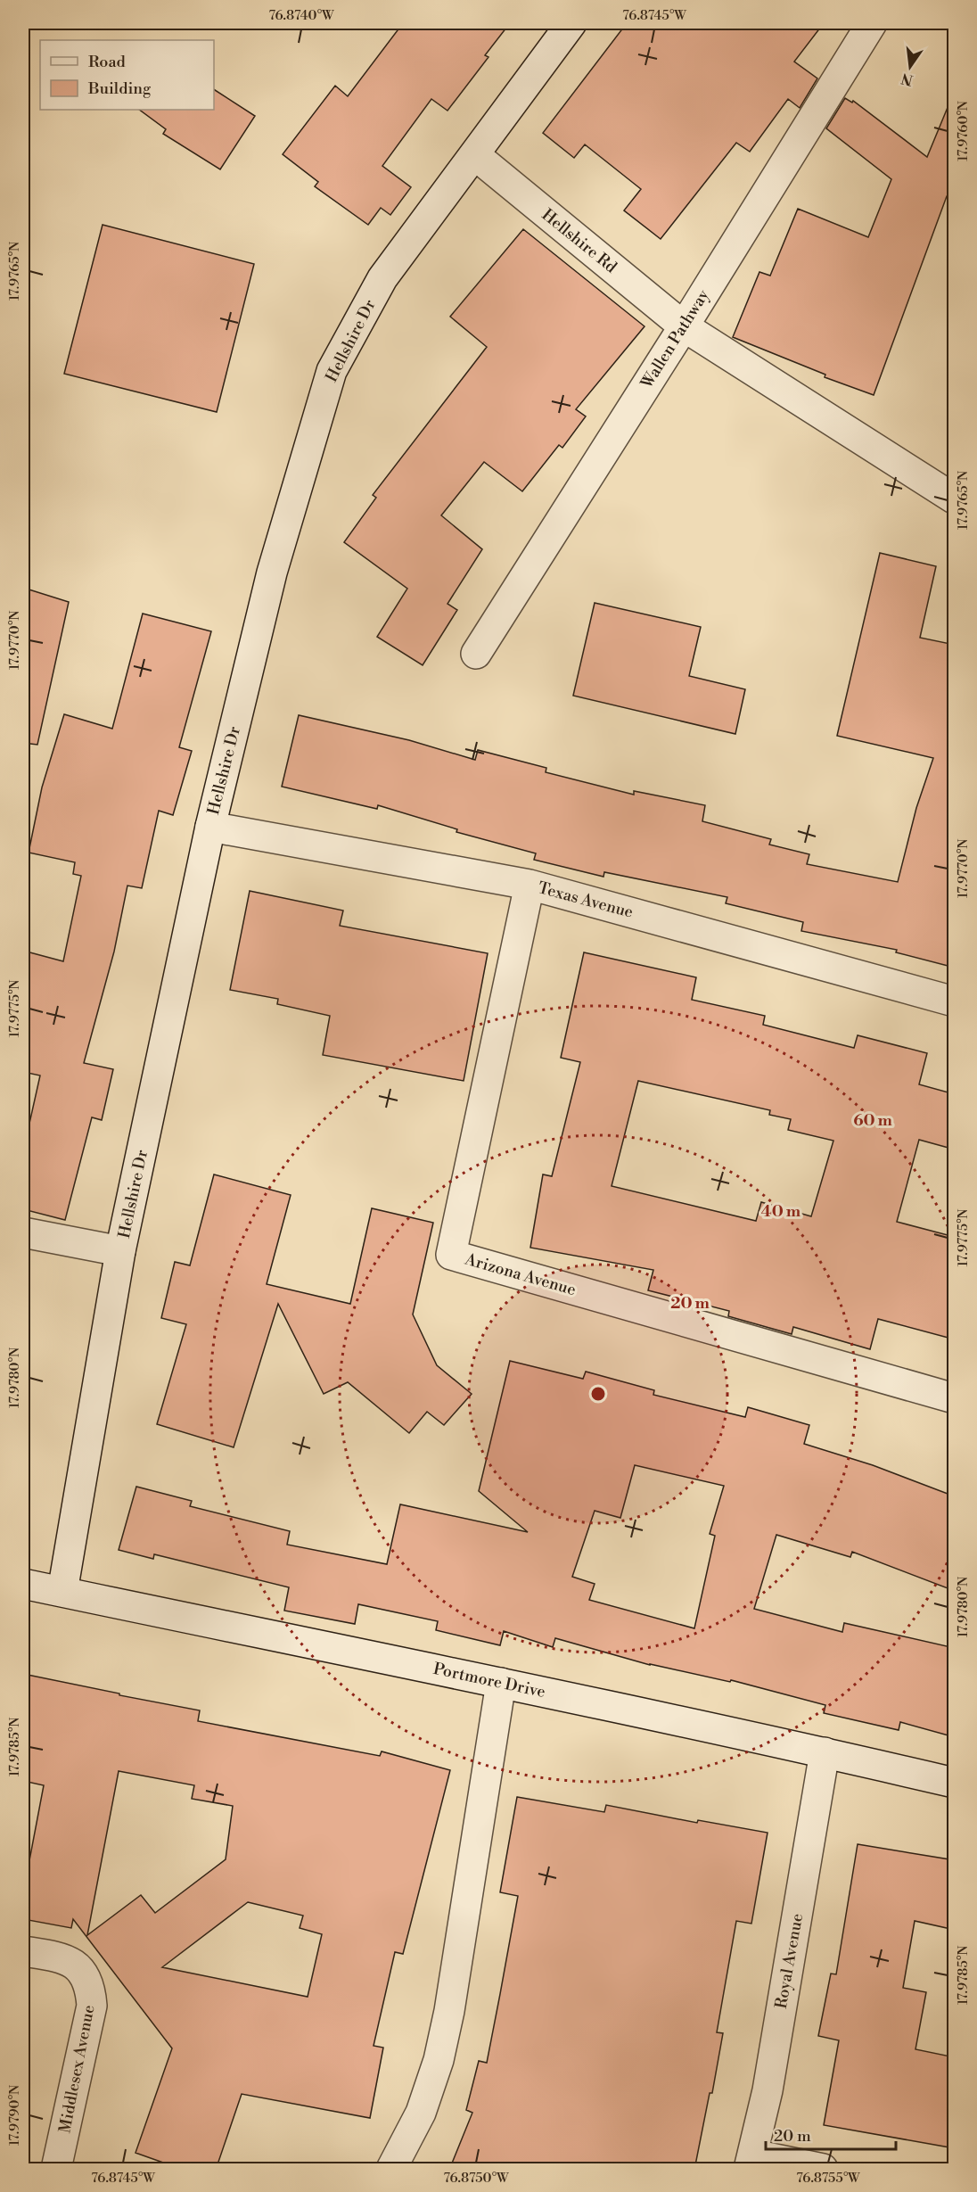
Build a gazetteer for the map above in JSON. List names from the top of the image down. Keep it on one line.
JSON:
{"streets":{"street":["Hellshire Rd","Wallen Pathway","Hellshire Dr","Texas Avenue","Arizona Avenue","Portmore Drive","Royal Avenue","Middlesex Avenue"]},"crossings":[["Hellshire Rd","Wallen Pathway"],["Hellshire Rd","Hellshire Dr"],["Hellshire Dr","Texas Avenue"],["Hellshire Dr","Portmore Drive"],["Texas Avenue","Arizona Avenue"],["Portmore Drive","Royal Avenue"]],"legend":["Road","Building"],"scale_bar":"20 m","north":"bottom","coordinates":["76.8740°W","76.8745°W","17.9760°N","17.9765°N","17.9770°N","17.9775°N","17.9780°N","17.9785°N","17.9790°N","76.8750°W","76.8755°W"],"rings":["60 m","40 m","20 m"]}
